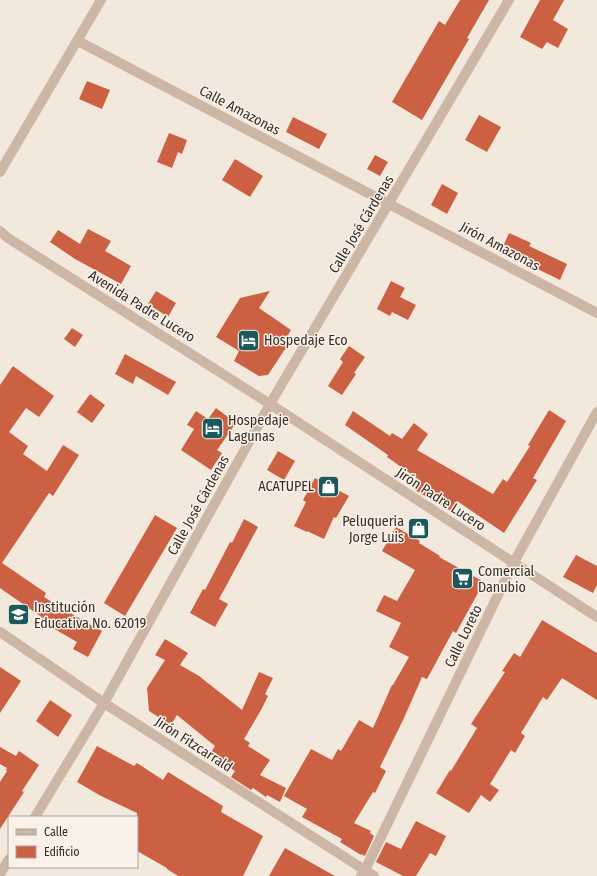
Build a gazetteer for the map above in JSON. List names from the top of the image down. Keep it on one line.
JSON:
{"streets":{"street":["Calle Amazonas","Calle José Cárdenas","Jirón Amazonas","Avenida Padre Lucero","Jirón Padre Lucero","Calle Loreto","Jirón Fitzcarrald"]},"crossings":[["Calle Amazonas","Calle José Cárdenas"],["Calle Amazonas","Jirón Amazonas"],["Calle José Cárdenas","Jirón Amazonas"],["Calle José Cárdenas","Avenida Padre Lucero"],["Calle José Cárdenas","Jirón Padre Lucero"],["Calle José Cárdenas","Jirón Fitzcarrald"],["Avenida Padre Lucero","Jirón Padre Lucero"],["Jirón Padre Lucero","Calle Loreto"],["Calle Loreto","Jirón Fitzcarrald"]],"places":{"hotel":["Hospedaje Eco","Hospedaje Lagunas"],"shop":["ACATUPEL","Peluqueria Jorge Luis"],"supermarket":["Comercial Danubio"],"school or university":["Institución Educativa No. 62019"]},"legend":["Calle","Edificio"]}
